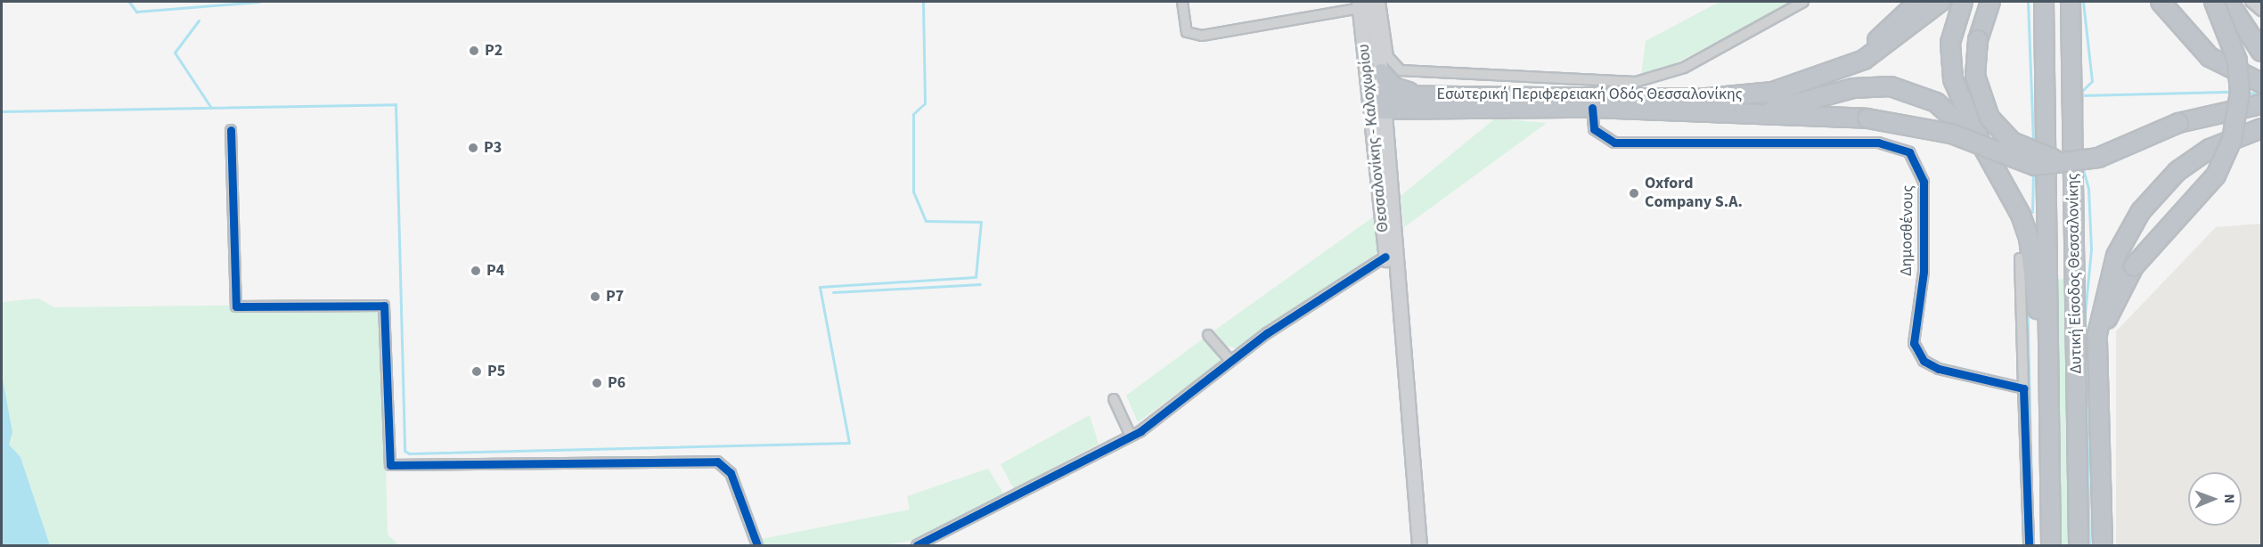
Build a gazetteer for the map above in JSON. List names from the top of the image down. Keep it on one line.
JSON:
{"streets":{"highway":["Εσωτερική Περιφερειακή Οδός Θεσσαλονίκης","Δυτική Είσοδος Θεσσαλονίκης"],"main road":["Θεσσαλονίκης - Καλοχωρίου"],"street":["Δημοσθένους"]},"crossings":[["Εσωτερική Περιφερειακή Οδός Θεσσαλονίκης","Θεσσαλονίκης - Καλοχωρίου"],["Εσωτερική Περιφερειακή Οδός Θεσσαλονίκης","Δημοσθένους"]],"places":["P2","P3","Oxford Company S.A.","P4","P7","P5","P6"],"north":"right"}
